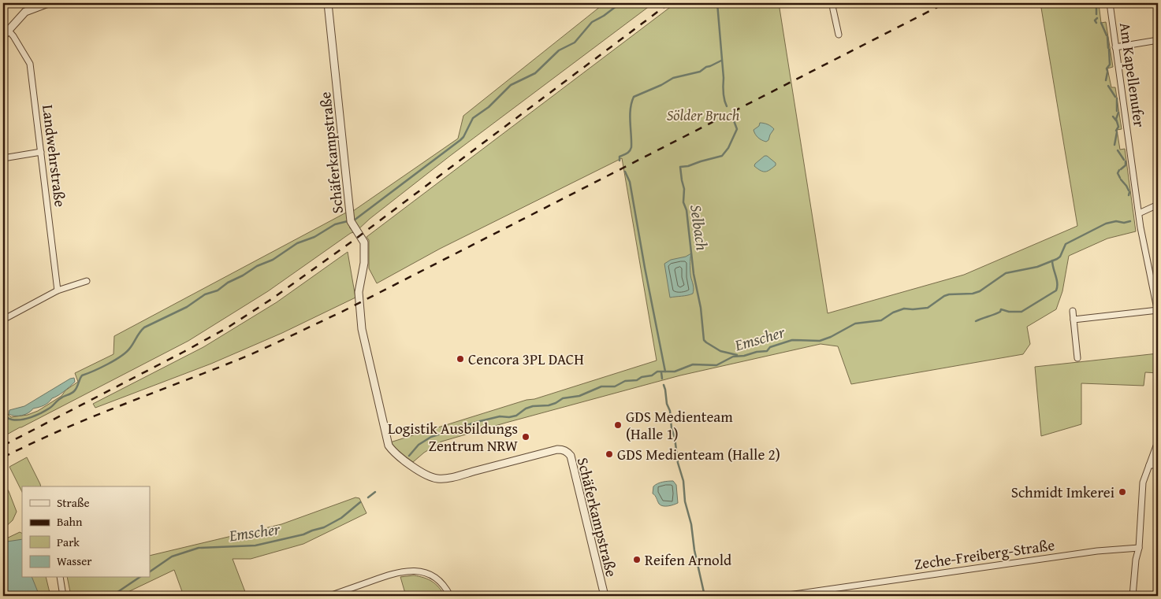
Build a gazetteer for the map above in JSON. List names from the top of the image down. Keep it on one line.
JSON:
{"streets":{"street":["Am Kapellenufer","Schäferkampstraße","Landwehrstraße","Zeche-Freiberg-Straße"]},"water":["Selbach","Emscher"],"parks":["Sölder Bruch"],"places":["Cencora 3PL DACH","GDS Medienteam (Halle 1)","Logistik Ausbildungs Zentrum NRW","GDS Medienteam (Halle 2)","Schmidt Imkerei","Reifen Arnold"],"legend":["Straße","Bahn","Park","Wasser"]}
